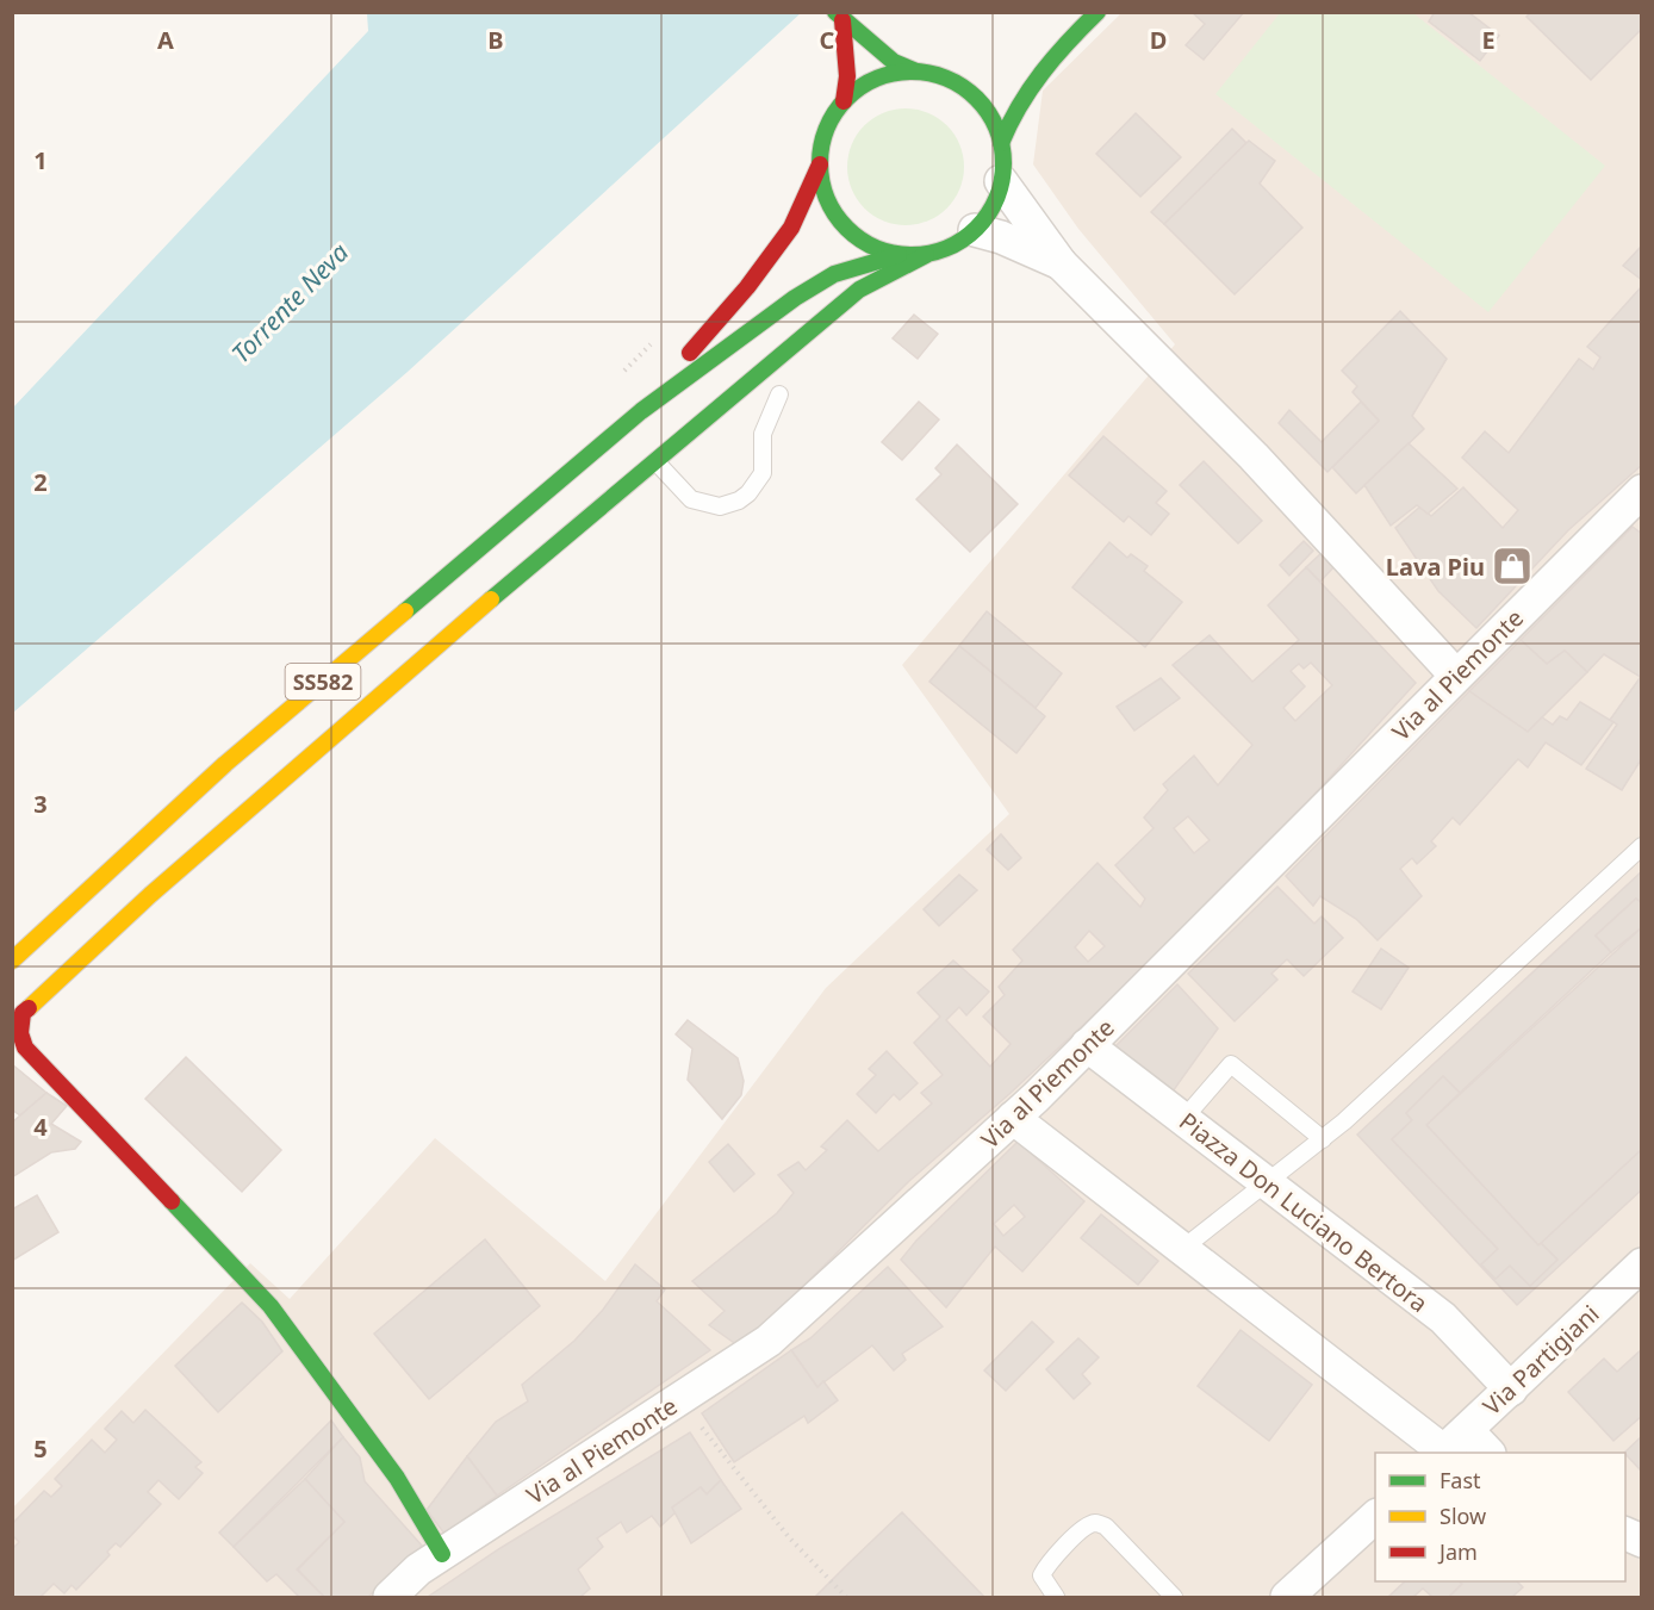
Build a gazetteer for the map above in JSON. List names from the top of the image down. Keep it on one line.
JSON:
{"streets":{"main road":["SS582"],"street":["Via al Piemonte","Piazza Don Luciano Bertora","Via Partigiani"]},"crossings":[["Via al Piemonte","Piazza Don Luciano Bertora"],["Piazza Don Luciano Bertora","Via Partigiani"]],"water":["Torrente Neva"],"places":{"shop":["Lava Piu"]},"legend":["Fast","Slow","Jam"],"grid":{"columns":["A","B","C","D","E"],"rows":["1","2","3","4","5"]}}
